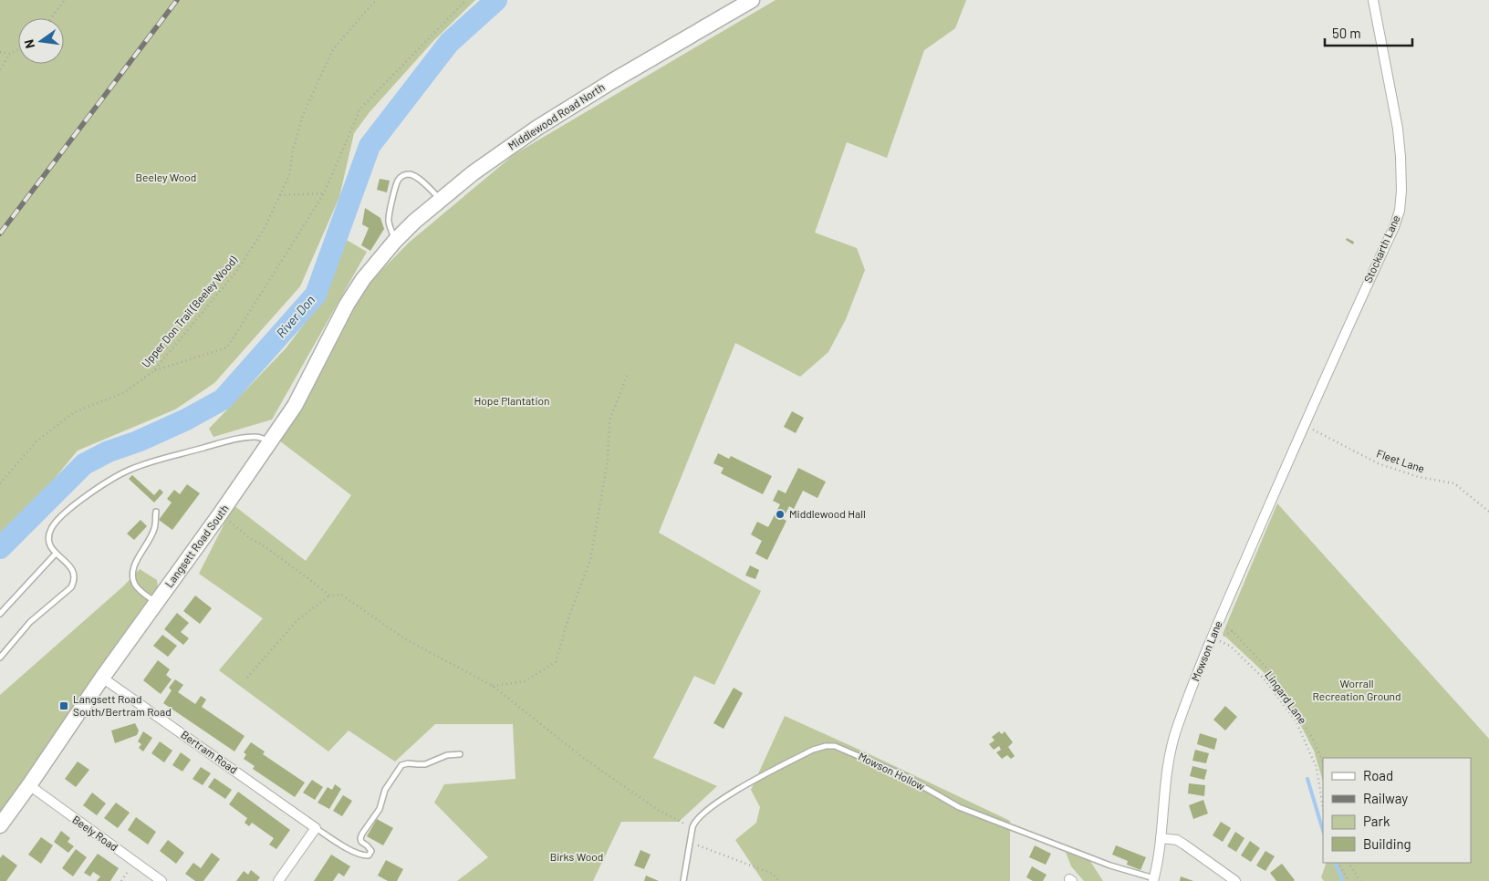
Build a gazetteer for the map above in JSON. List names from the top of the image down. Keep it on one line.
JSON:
{"streets":{"main road":["Middlewood Road North","Langsett Road South"],"street":["Stockarth Lane","Mowson Lane","Bertram Road","Beely Road"],"lane":["Mowson Hollow"],"path":["Upper Don Trail (Beeley Wood)","Fleet Lane","Lingard Lane"]},"crossings":[["Middlewood Road North","Langsett Road South"],["Stockarth Lane","Fleet Lane"],["Stockarth Lane","Mowson Lane"],["Fleet Lane","Mowson Lane"],["Langsett Road South","Bertram Road"],["Langsett Road South","Beely Road"],["Mowson Lane","Lingard Lane"],["Mowson Lane","Mowson Hollow"]],"water":["River Don"],"parks":["Beeley Wood","Hope Plantation","Worrall Recreation Ground","Birks Wood"],"places":{"other":["Middlewood Hall"],"transit":["Langsett Road South/Bertram Road"]},"legend":["Road","Railway","Park","Building"],"scale_bar":"50 m","north":"left"}
